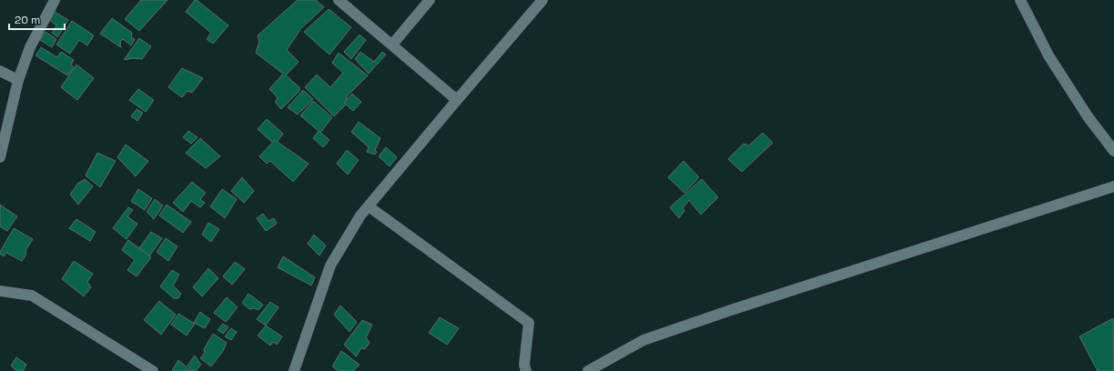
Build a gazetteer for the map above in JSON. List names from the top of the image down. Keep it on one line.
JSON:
{"scale_bar":"20 m"}
